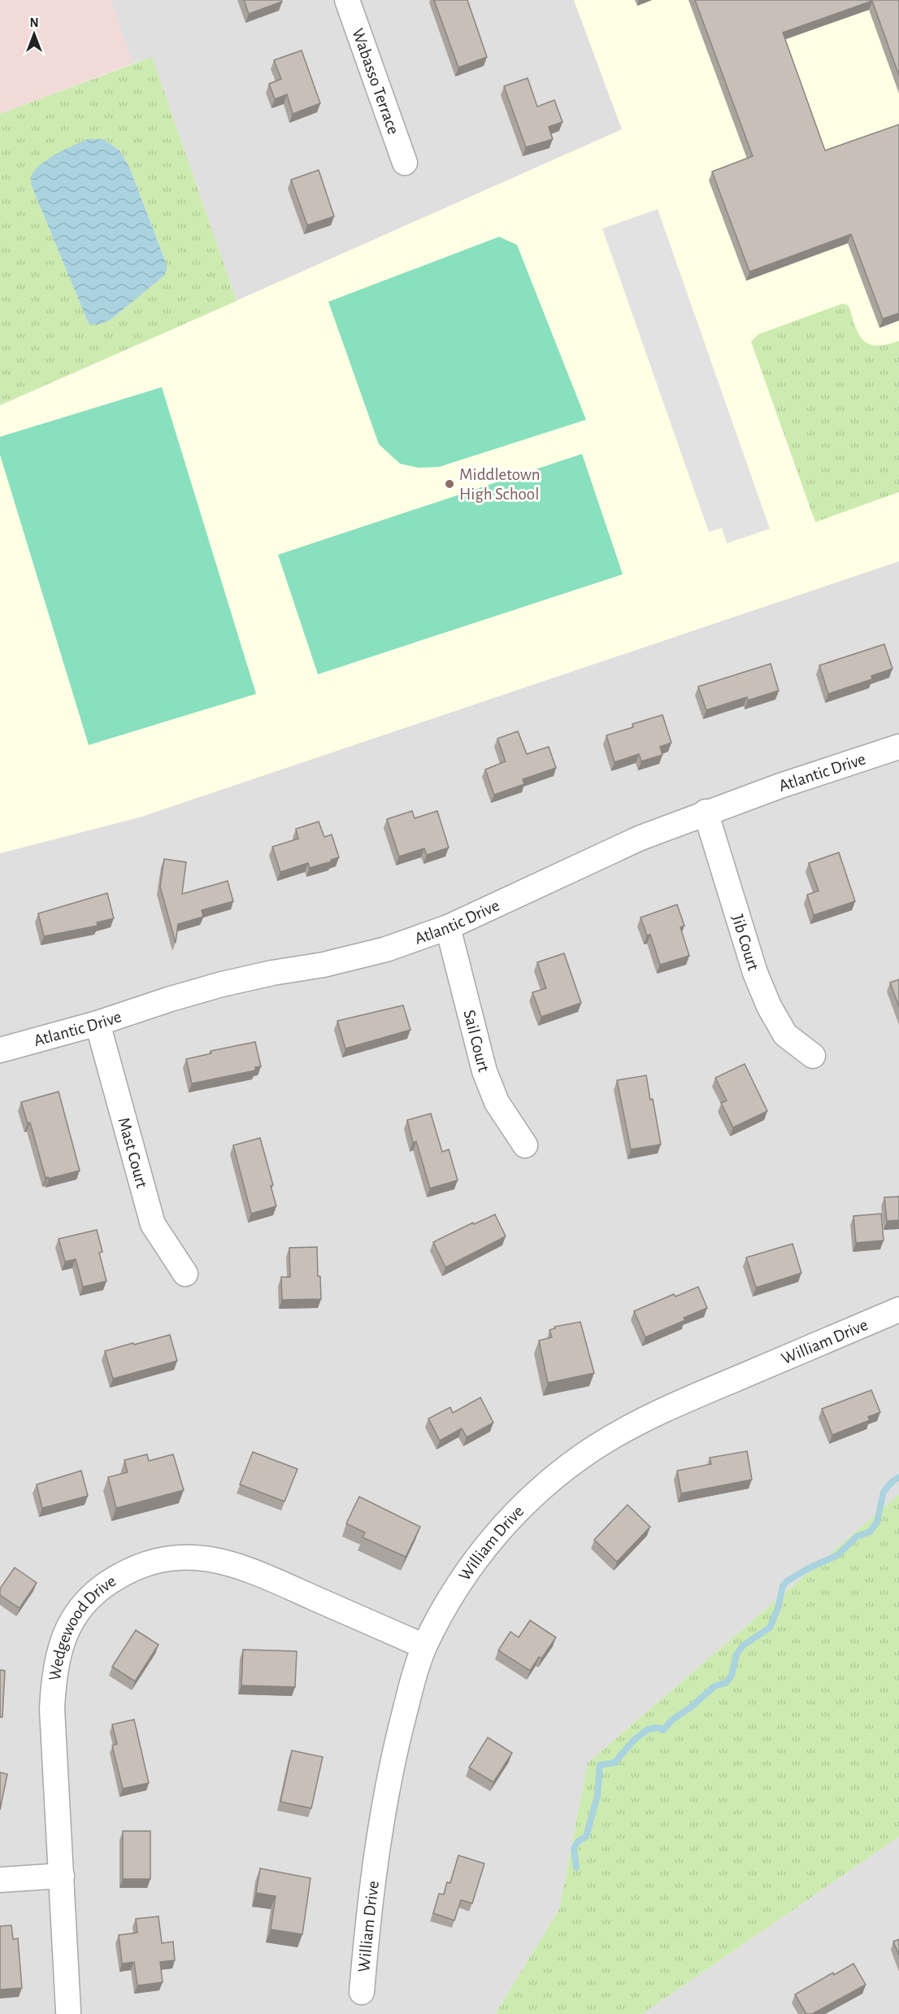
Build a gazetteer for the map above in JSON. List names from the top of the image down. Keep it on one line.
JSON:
{"streets":{"street":["Wabasso Terrace","Atlantic Drive","Jib Court","Sail Court","Mast Court","William Drive","Wedgewood Drive"]},"crossings":[["Atlantic Drive","Jib Court"],["Atlantic Drive","Sail Court"],["Atlantic Drive","Mast Court"],["William Drive","Wedgewood Drive"]],"places":["Middletown High School"],"north":"top"}
